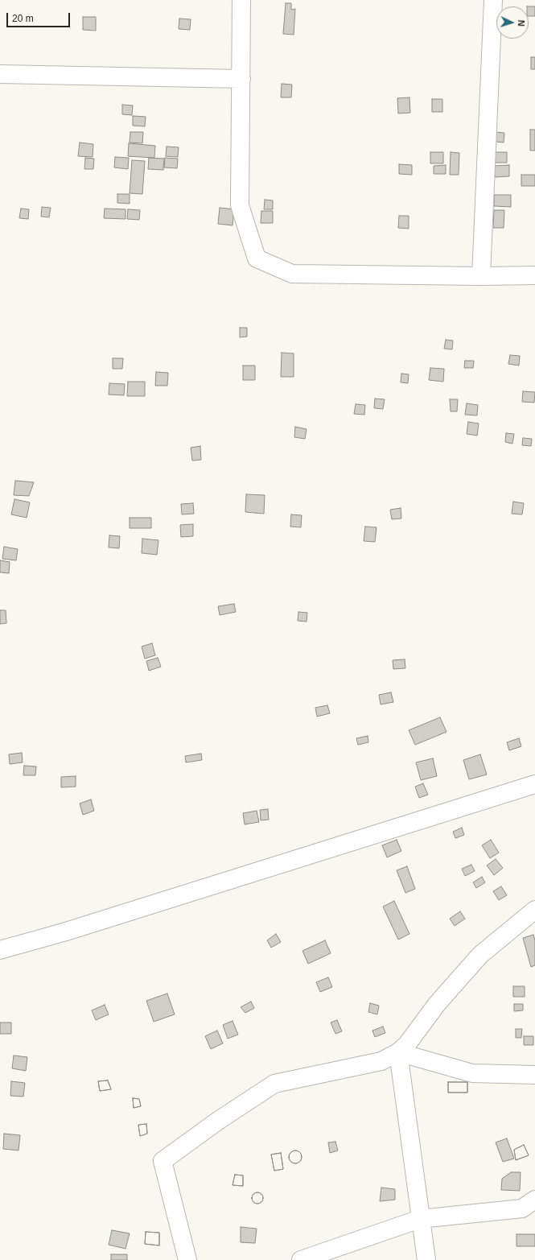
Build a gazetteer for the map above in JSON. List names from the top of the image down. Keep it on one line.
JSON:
{"scale_bar":"20 m","north":"right"}
